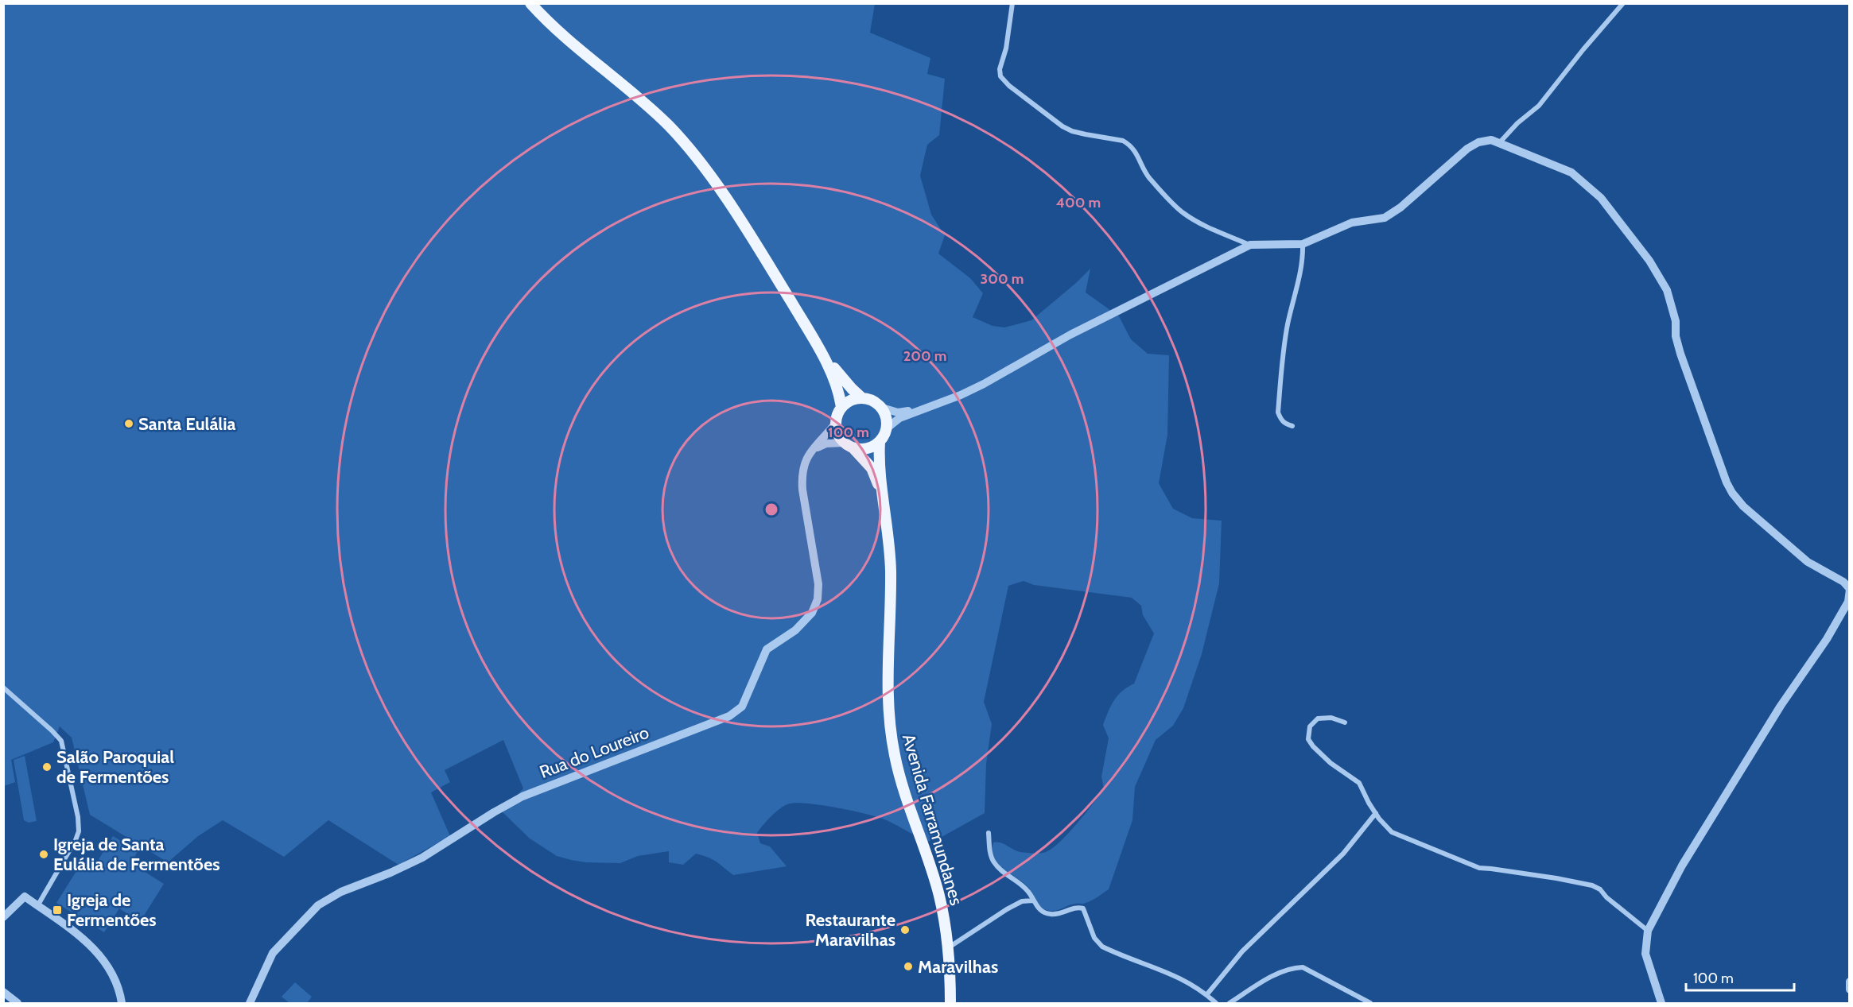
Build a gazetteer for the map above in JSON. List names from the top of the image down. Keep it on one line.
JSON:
{"streets":{"main road":["Avenida Farramundanes"],"street":["Rua do Loureiro"]},"places":{"other":["Santa Eulália","Salão Paroquial de Fermentões","Igreja de Santa Eulália de Fermentões","Restaurante Maravilhas","Maravilhas"],"transit":["Igreja de Fermentões"]},"scale_bar":"100 m","rings":["400 m","300 m","200 m","100 m"]}
